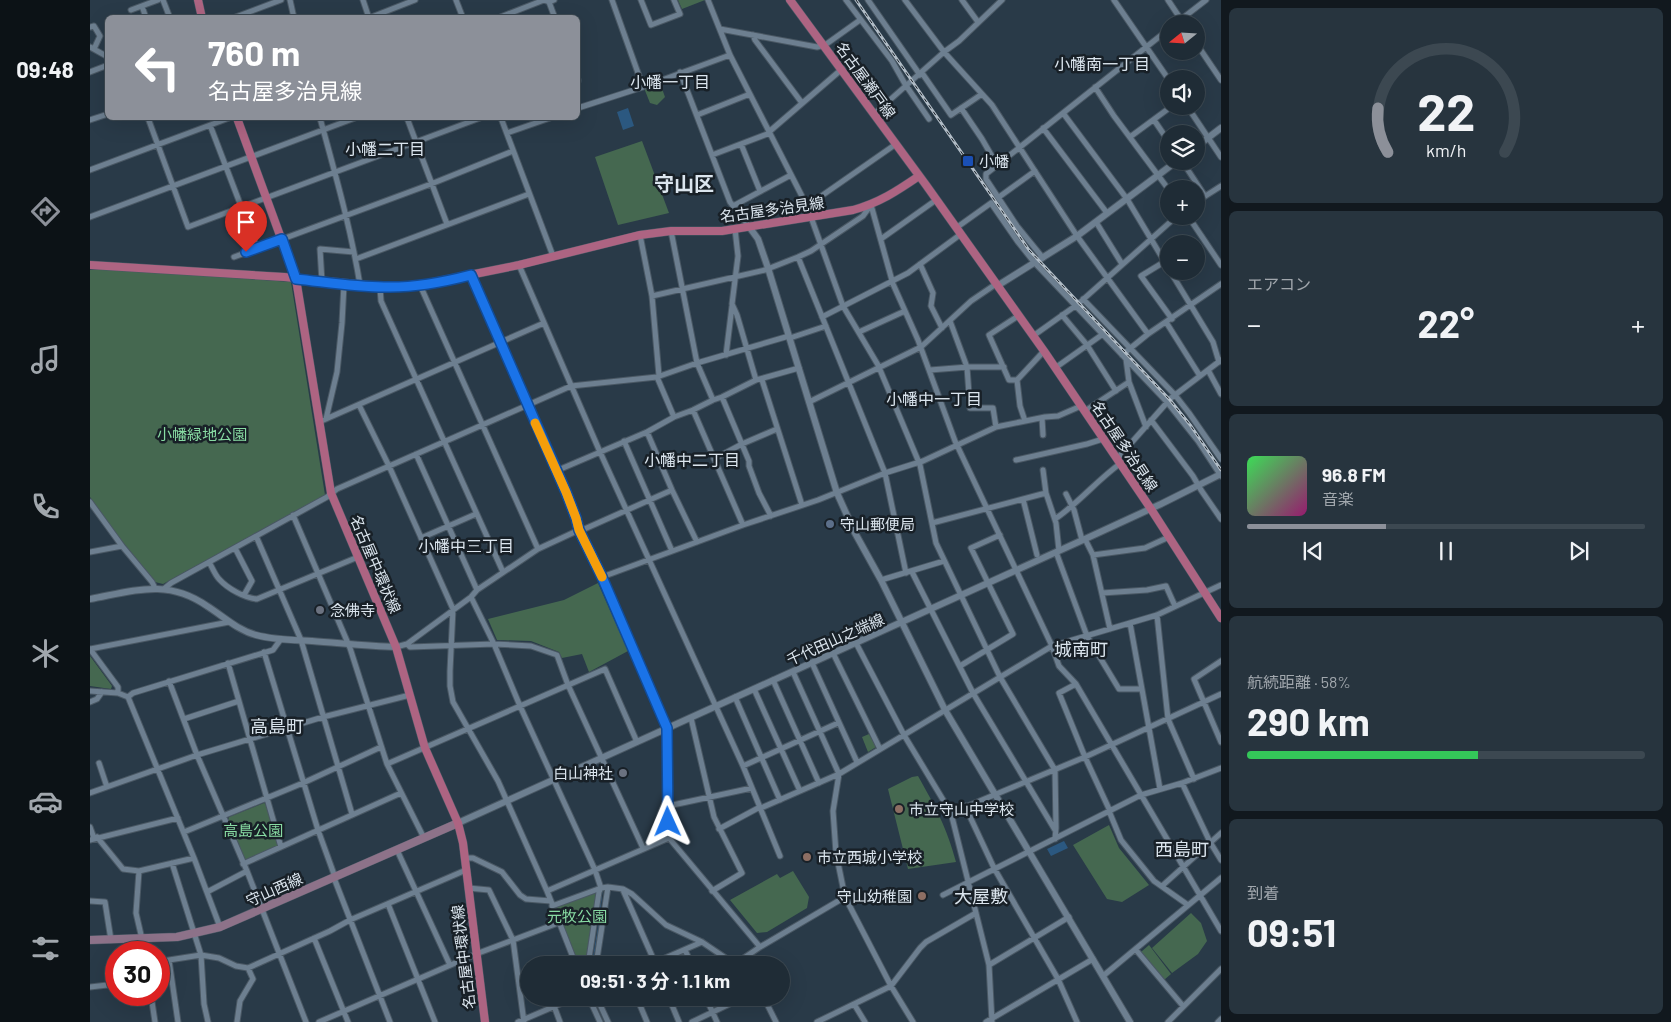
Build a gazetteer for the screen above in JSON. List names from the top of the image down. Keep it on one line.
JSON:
{"streets":{"main road":["名古屋瀬戸線","名古屋多治見線","名古屋中環状線","守山西線"],"street":["千代田山之端線"]},"crossings":[["名古屋瀬戸線","名古屋多治見線"],["名古屋多治見線","名古屋中環状線"],["名古屋多治見線","千代田山之端線"],["名古屋中環状線","千代田山之端線"],["名古屋中環状線","守山西線"],["千代田山之端線","守山西線"]],"districts":["小幡南一丁目","小幡一丁目","小幡二丁目","守山区","小幡中一丁目","小幡中二丁目","小幡中三丁目","城南町","高島町","西島町","大屋敷"],"parks":["小幡緑地公園","高島公園","元牧公園"],"places":{"transit":["小幡"],"other":["守山郵便局","念佛寺","白山神社","市立守山中学校","市立西城小学校","守山幼稚園"]},"north":"left","page":{"tabs":"09:48","map_buttons":["+","−"],"turn":["760 m","名古屋多治見線"],"tile":["エアコン",["航続距離 · 58%","290 km"],["到着","09:51"]],"heat":["−","22°","+"],"song":["96.8 FM","音楽"],"limit":"30","trip":"09:51 · 3 分 · 1.1 km","gauge":["22","km/h"]}}
